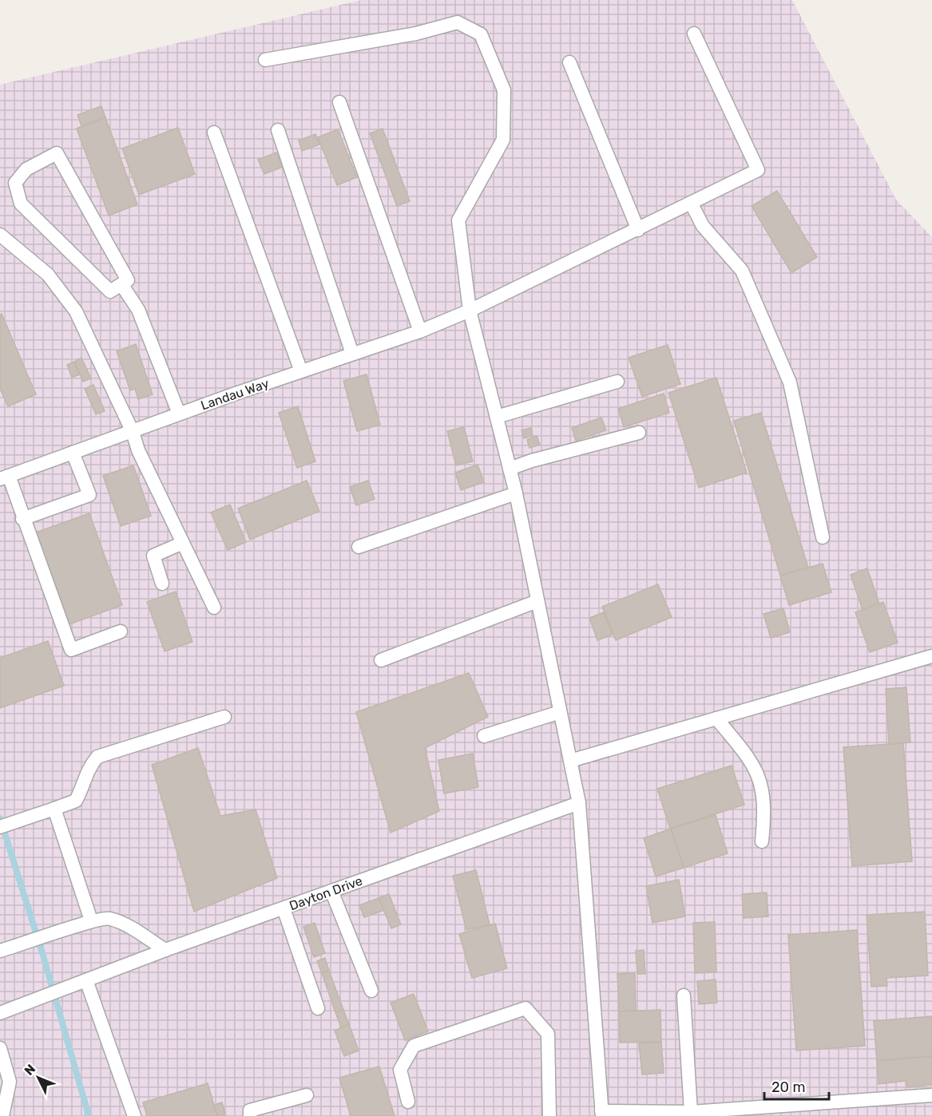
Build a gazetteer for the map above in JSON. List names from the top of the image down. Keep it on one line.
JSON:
{"streets":{"lane":["Landau Way","Dayton Drive"]},"scale_bar":"20 m","north":"top left"}
